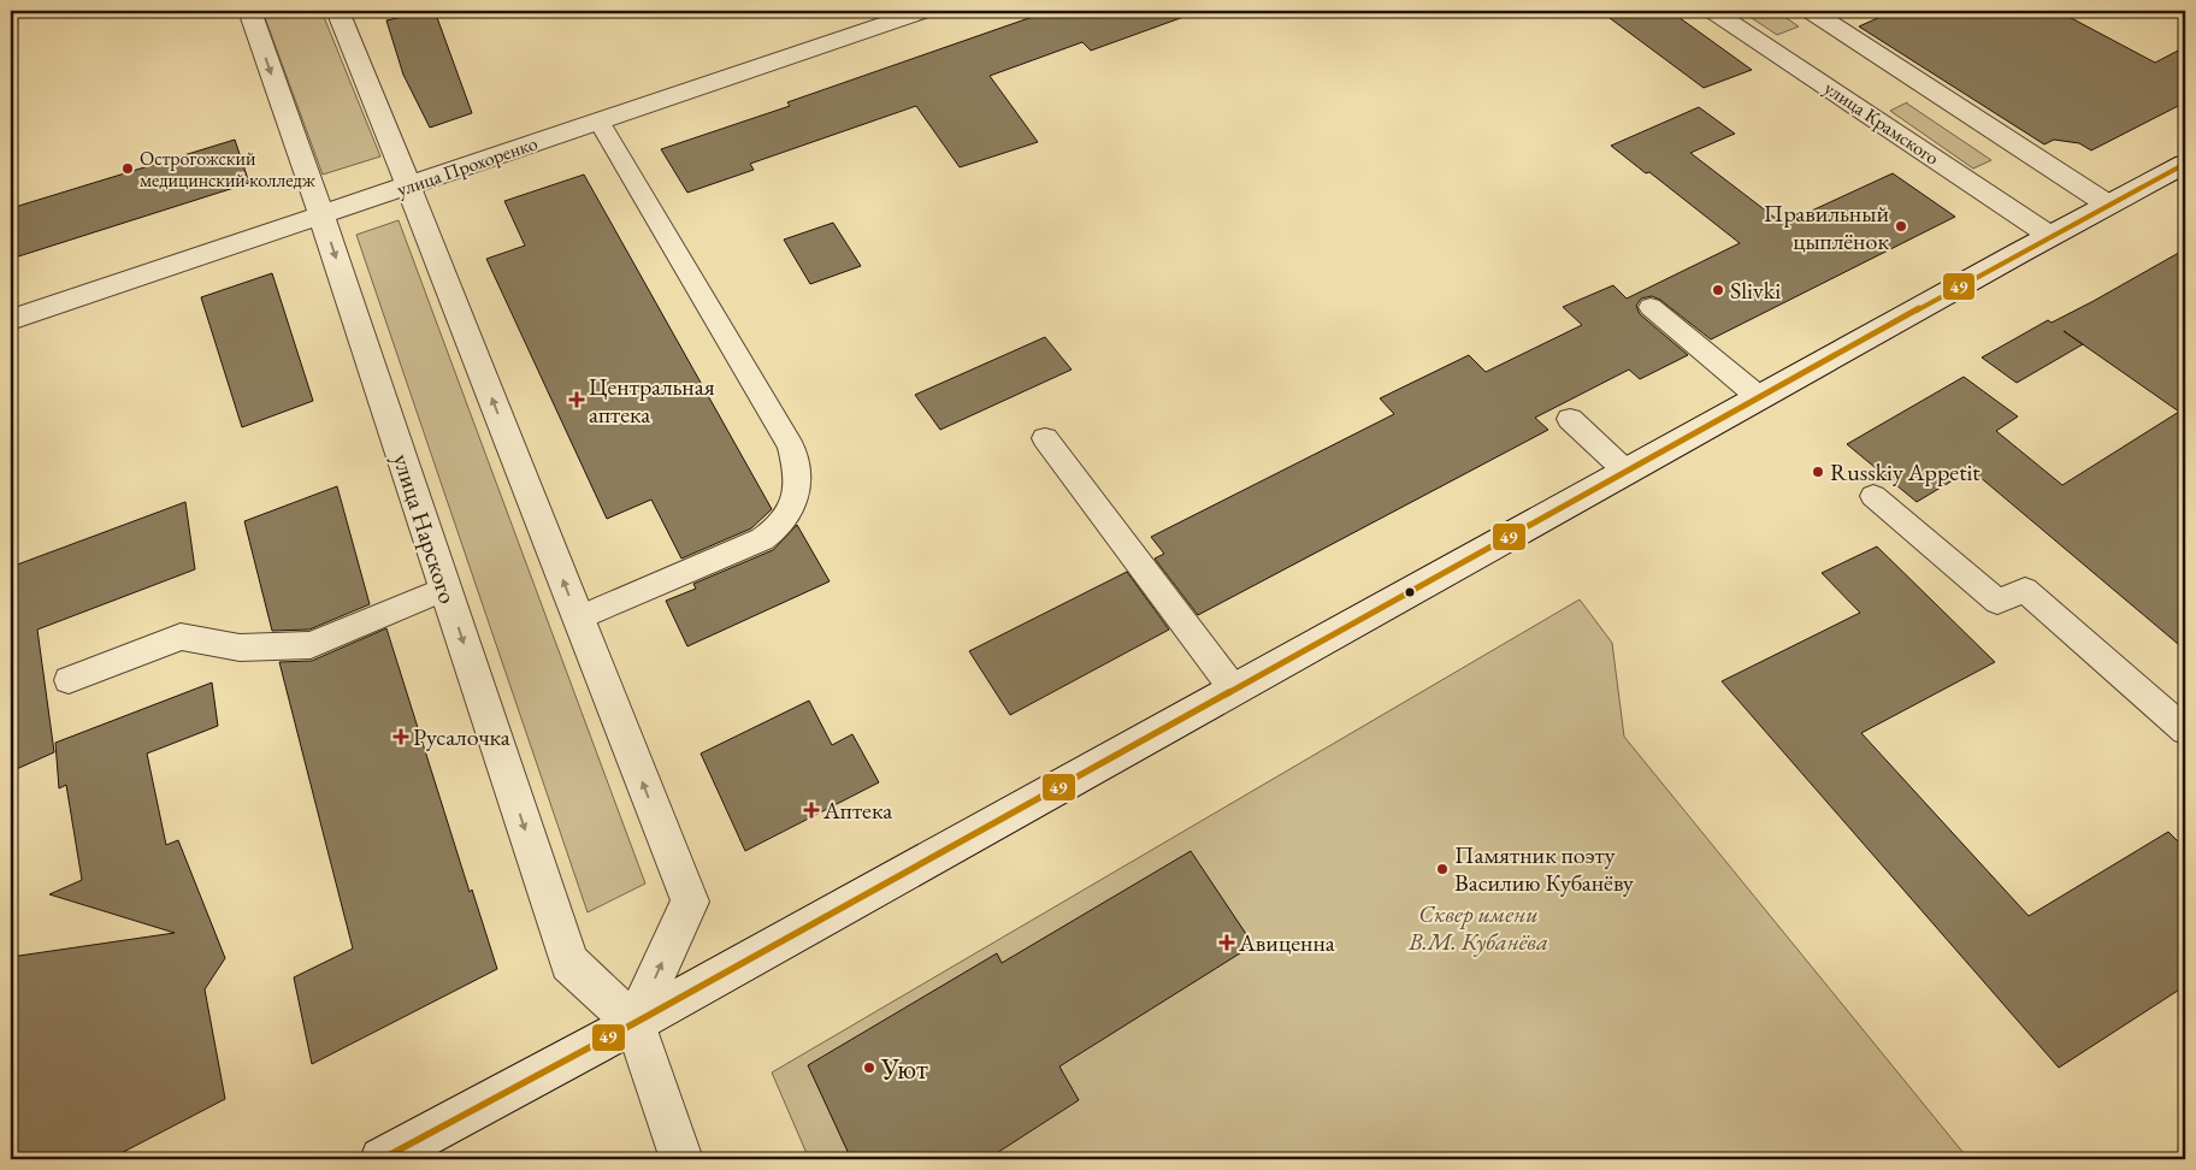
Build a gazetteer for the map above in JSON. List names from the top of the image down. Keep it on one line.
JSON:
{"streets":{"street":["улица Крамского","улица Прохоренко","улица Нарского"]},"crossings":[["улица Прохоренко","улица Нарского"]],"parks":["Сквер имени В.М. Кубанёва"],"places":{"other":["Острогожский медицинский колледж","Правильный цыплёнок","Slivki","Russkiy Appetit","Памятник поэту Василию Кубанёву","Уют"],"health":["Центральная аптека","Русалочка","Аптека","Авиценна"]},"lines":["transit line 49"]}
